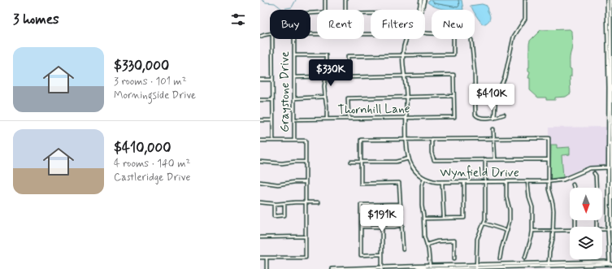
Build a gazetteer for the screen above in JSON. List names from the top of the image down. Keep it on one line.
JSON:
{"streets":{"street":["Graystone Drive","Thornhill Lane","Wynfield Drive"]},"crossings":[["Graystone Drive","Thornhill Lane"]],"north":"bottom","page":{"heading":"3 homes","chip":["Buy","Rent","Filters","New"],"list":[{"name":"$330,000","note":"3 rooms · 101 m² · Morningside Drive"},{"name":"$410,000","note":"4 rooms · 140 m² · Castleridge Drive"}],"price":["$330K","$410K","$191K"]}}
